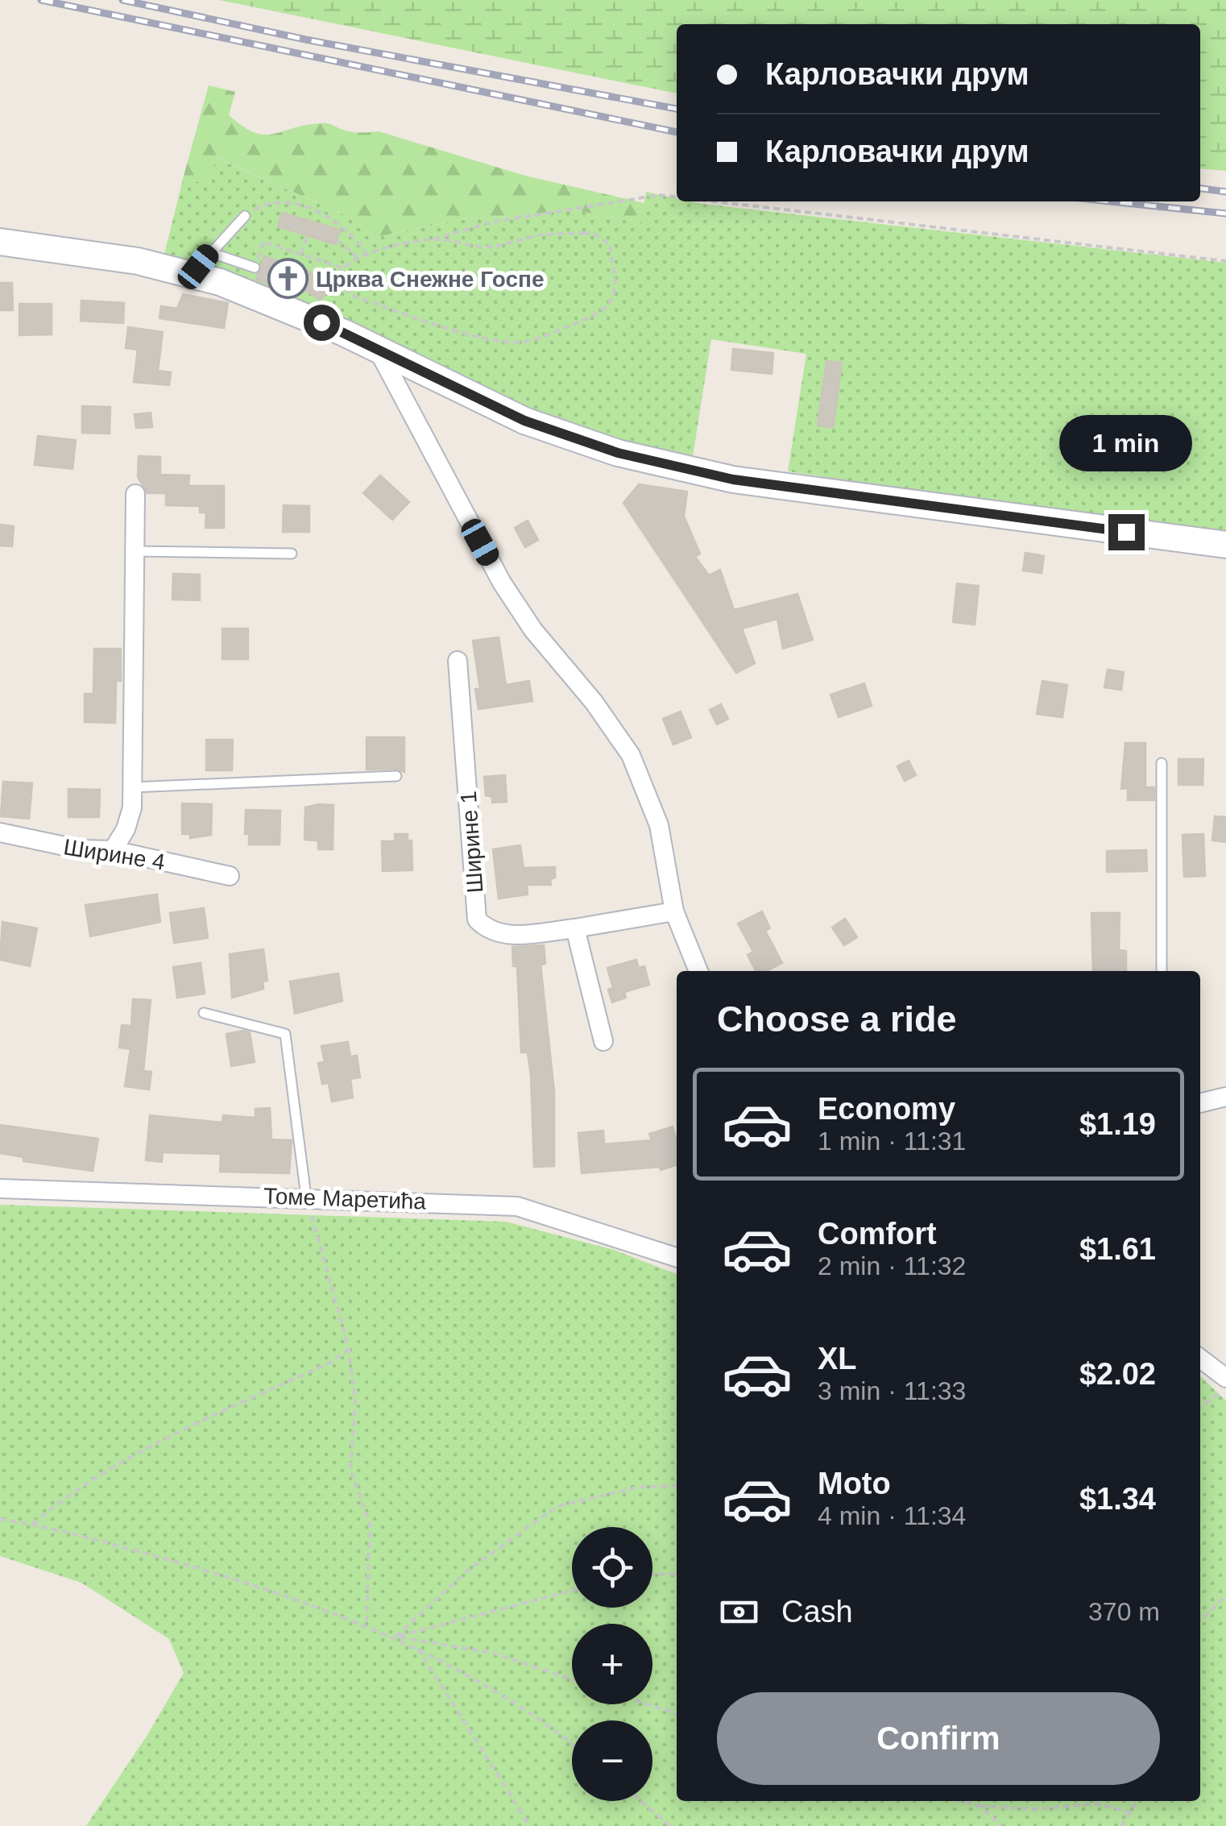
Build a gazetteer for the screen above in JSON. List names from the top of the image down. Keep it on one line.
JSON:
{"streets":{"street":["Ширине 1","Ширине 4","Томе Маретића"]},"places":{"church":["Црква Снежне Госпе"]},"page":{"banner":["Карловачки друм","Карловачки друм"],"bubble":"1 min","heading":"Choose a ride","list":[{"name":"Economy","note":"1 min · 11:31","value":"$1.19"},{"name":"Comfort","note":"2 min · 11:32","value":"$1.61"},{"name":"XL","note":"3 min · 11:33","value":"$2.02"},{"name":"Moto","note":"4 min · 11:34","value":"$1.34"}],"map_buttons":["+","−"],"pay":["Cash","370 m"],"buttons":"Confirm"}}
